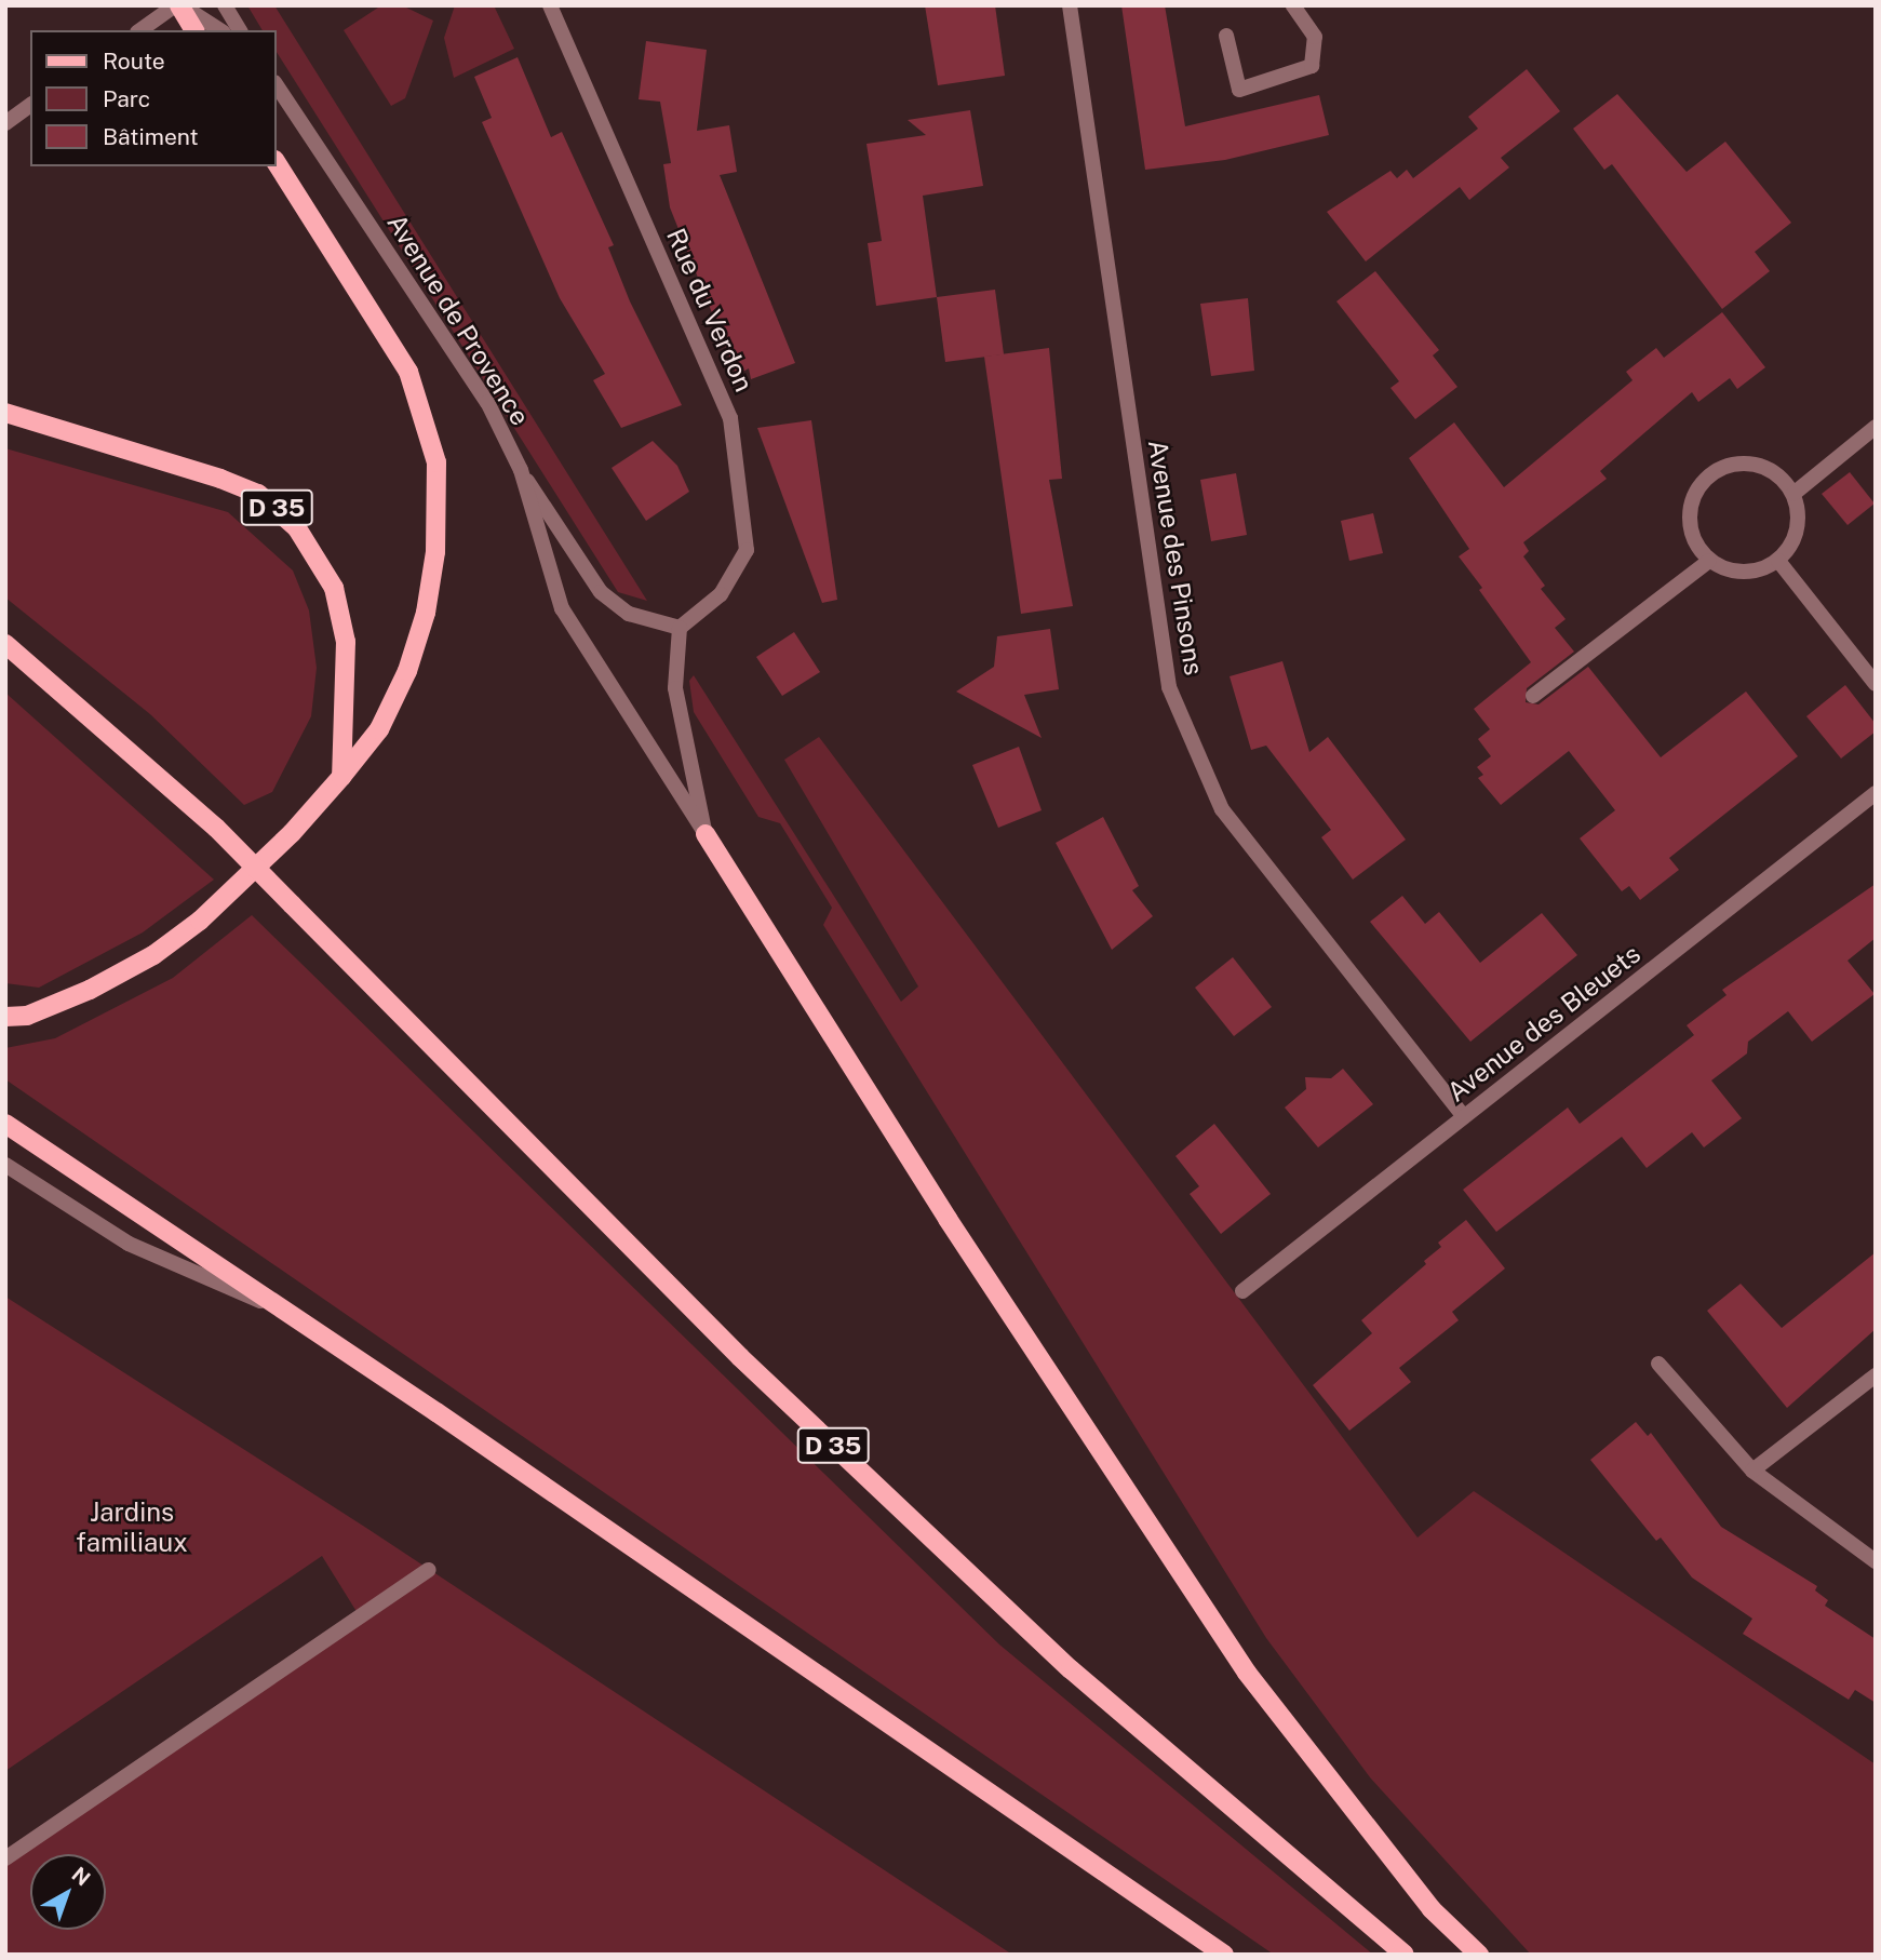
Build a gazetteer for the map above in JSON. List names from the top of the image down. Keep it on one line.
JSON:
{"streets":{"main road":["D 35"],"street":["Rue du Verdon","Avenue de Provence","Avenue des Pinsons","Avenue des Bleuets"]},"crossings":[["Avenue des Pinsons","Avenue des Bleuets"]],"parks":["Jardins familiaux"],"legend":["Route","Parc","Bâtiment"],"north":"top right"}
